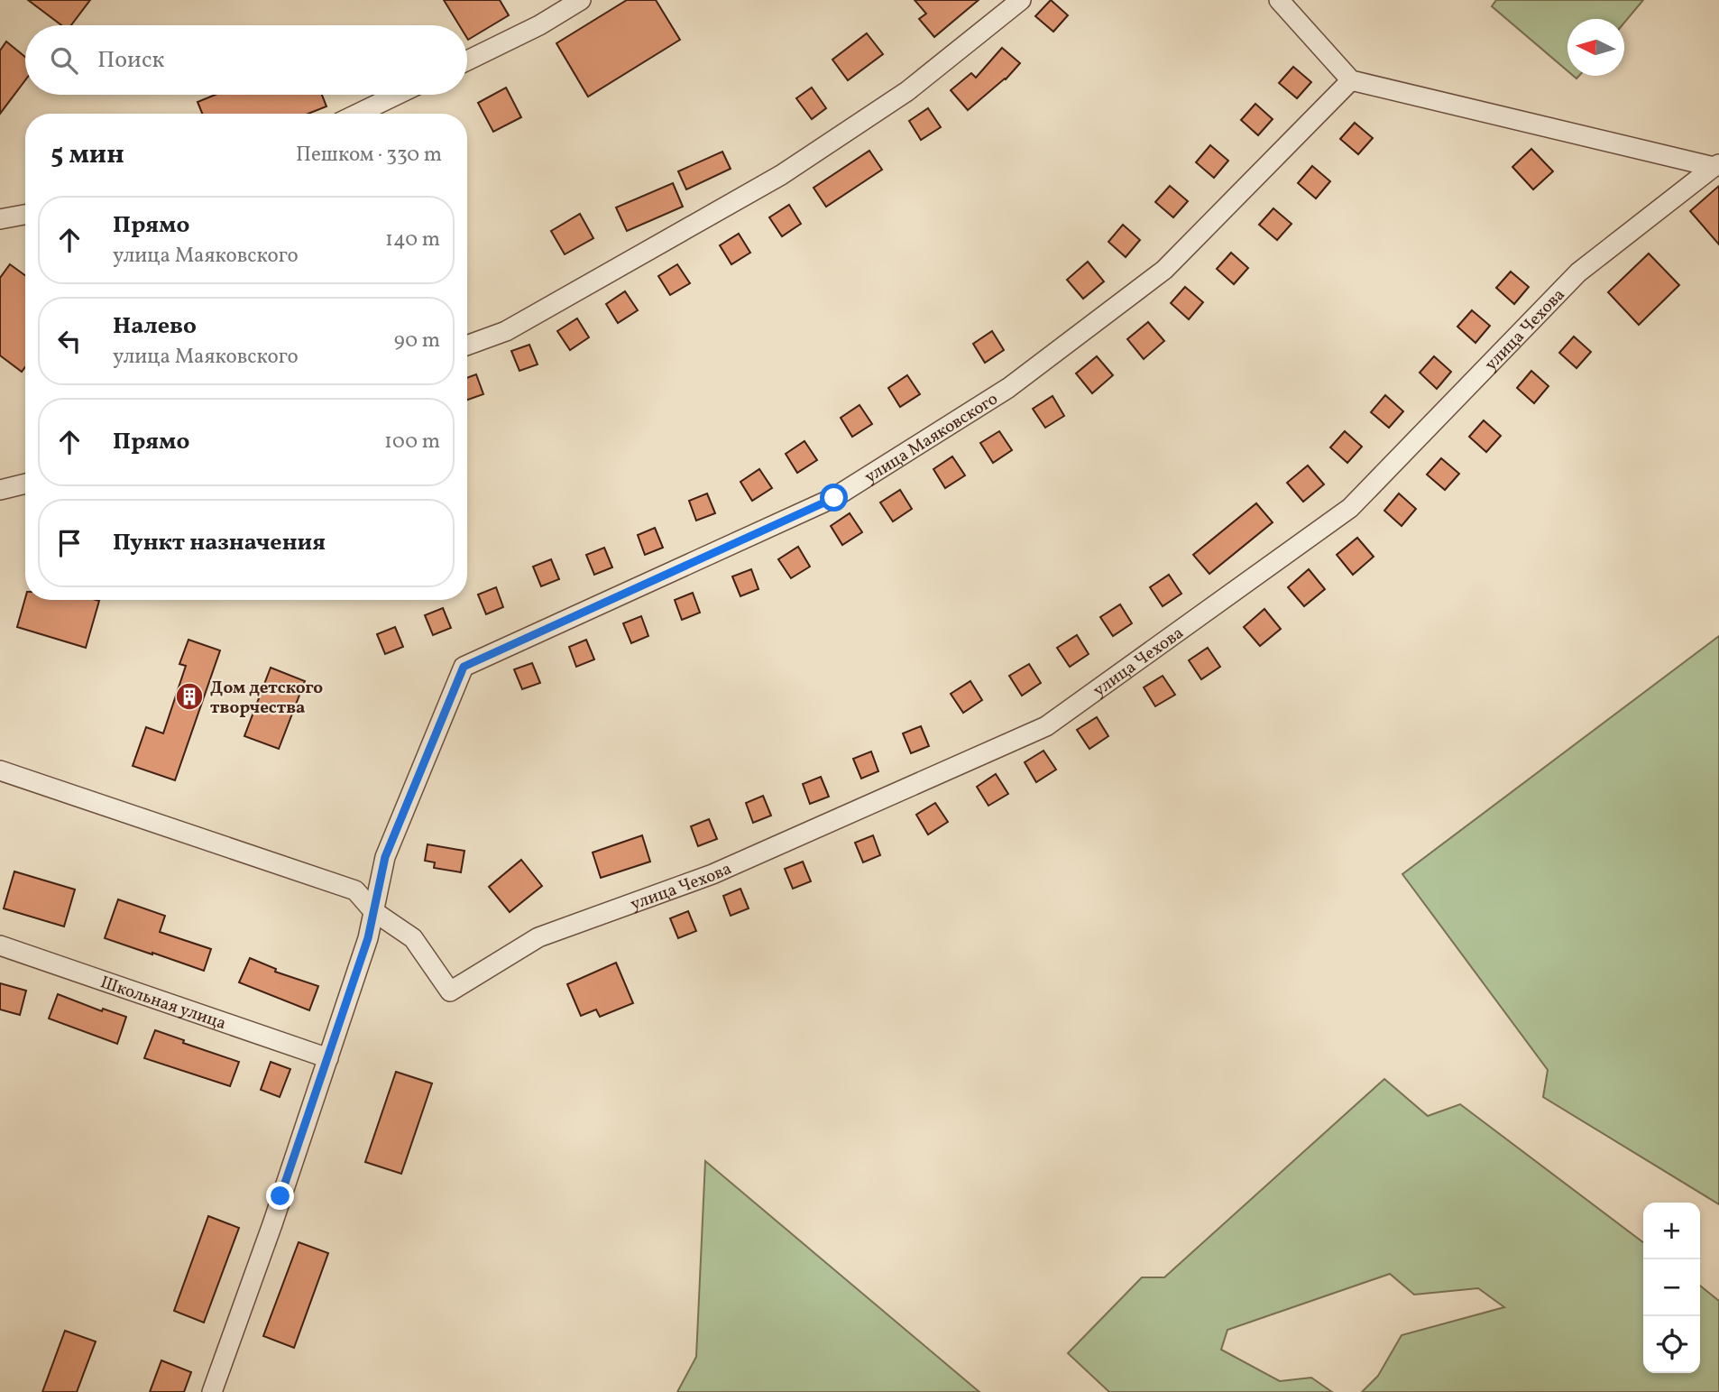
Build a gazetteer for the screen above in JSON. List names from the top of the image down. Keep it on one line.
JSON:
{"streets":{"street":["улица Чехова","улица Маяковского","Школьная улица"]},"crossings":[["улица Чехова","улица Маяковского"],["улица Маяковского","Школьная улица"]],"places":{"building":["Дом детского творчества"]},"north":"left","page":{"search":"Поиск","heading":["5 мин","Пешком · 330 m"],"list":[["Прямо","улица Маяковского","140 m"],["Налево","улица Маяковского","90 m"],["Прямо","100 m"],"Пункт назначения"],"map_buttons":["+","−"]}}
